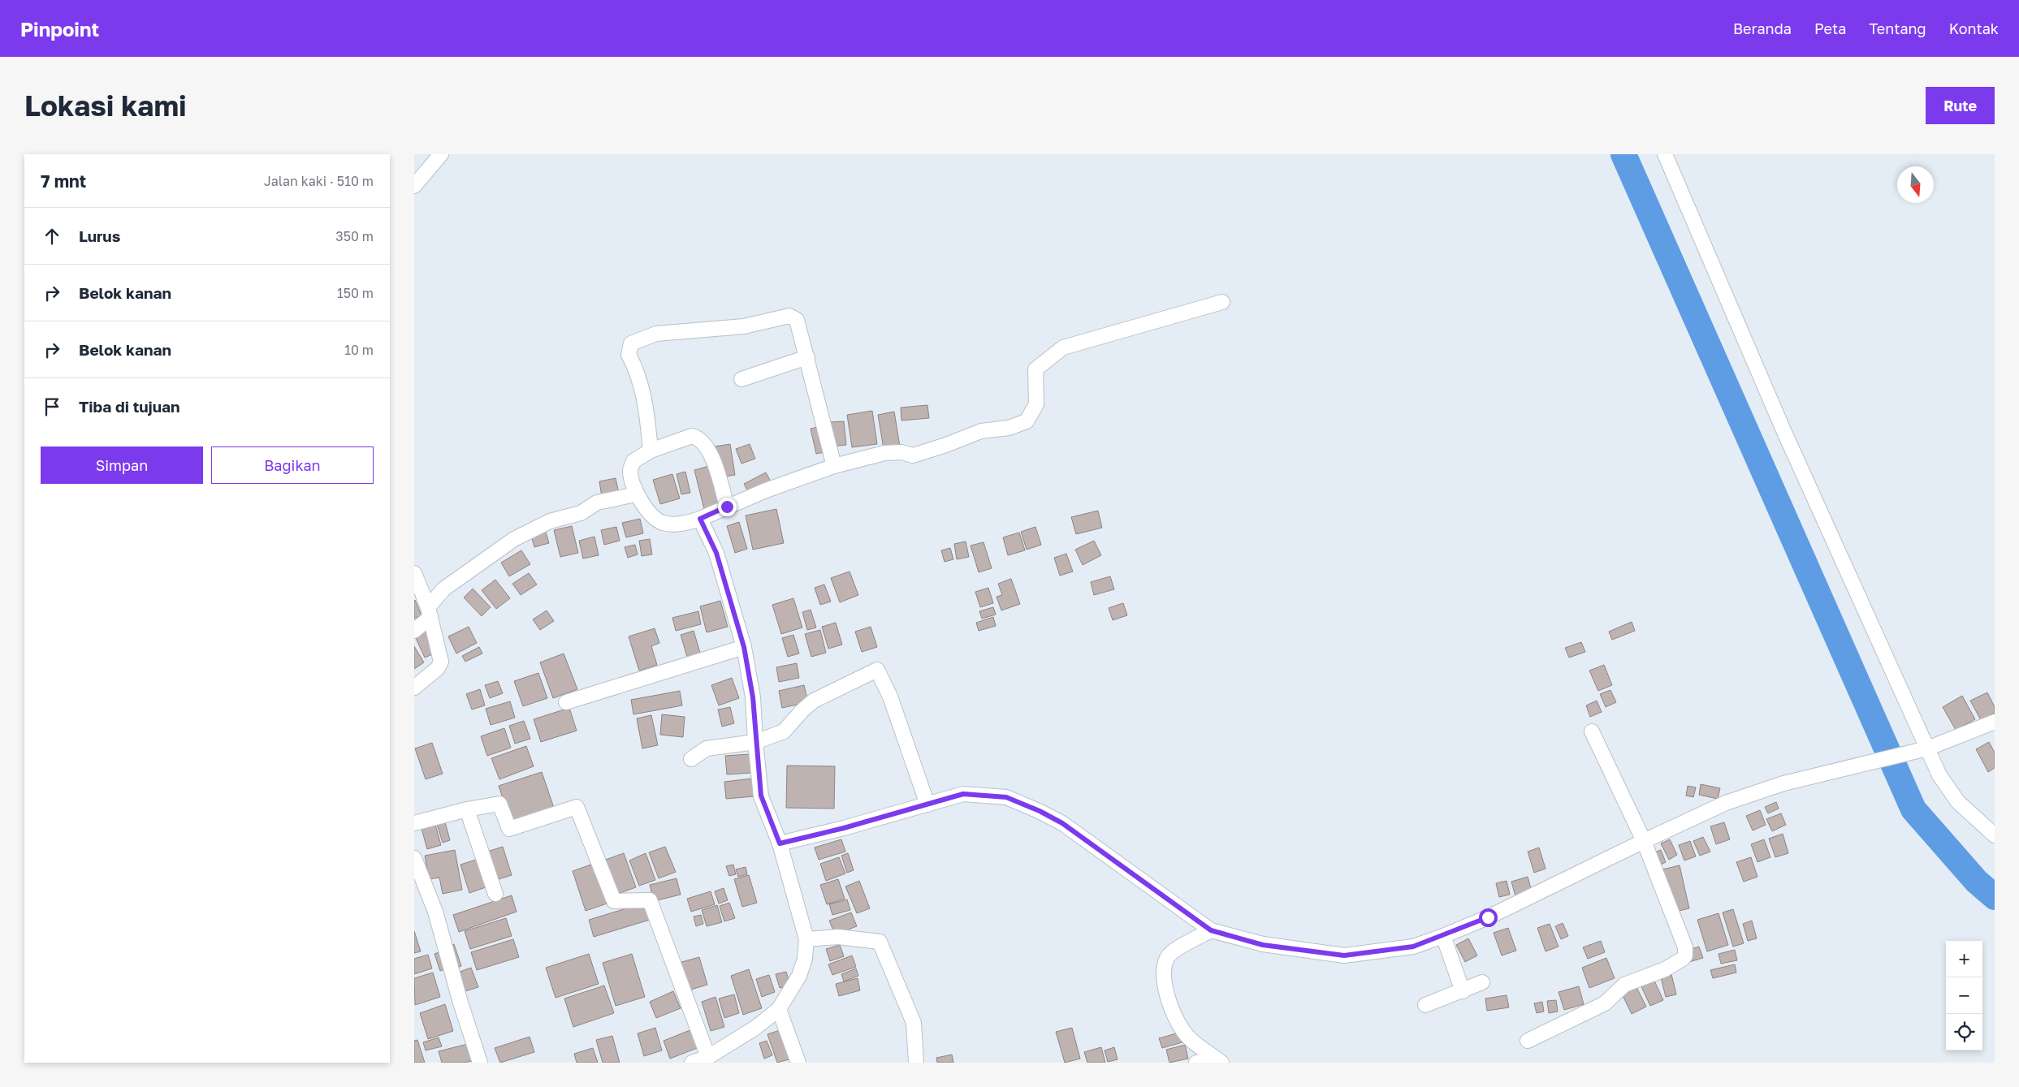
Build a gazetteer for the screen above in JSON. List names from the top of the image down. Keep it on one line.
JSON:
{"north":"bottom","page":{"header":"Pinpoint","nav":["Beranda","Peta","Tentang","Kontak"],"buttons":["Rute",["Simpan","Bagikan"]],"title":"Lokasi kami","heading":["7 mnt","Jalan kaki · 510 m"],"list":[["Lurus","350 m"],["Belok kanan","150 m"],["Belok kanan","10 m"],"Tiba di tujuan"],"map_buttons":["+","−"]}}
